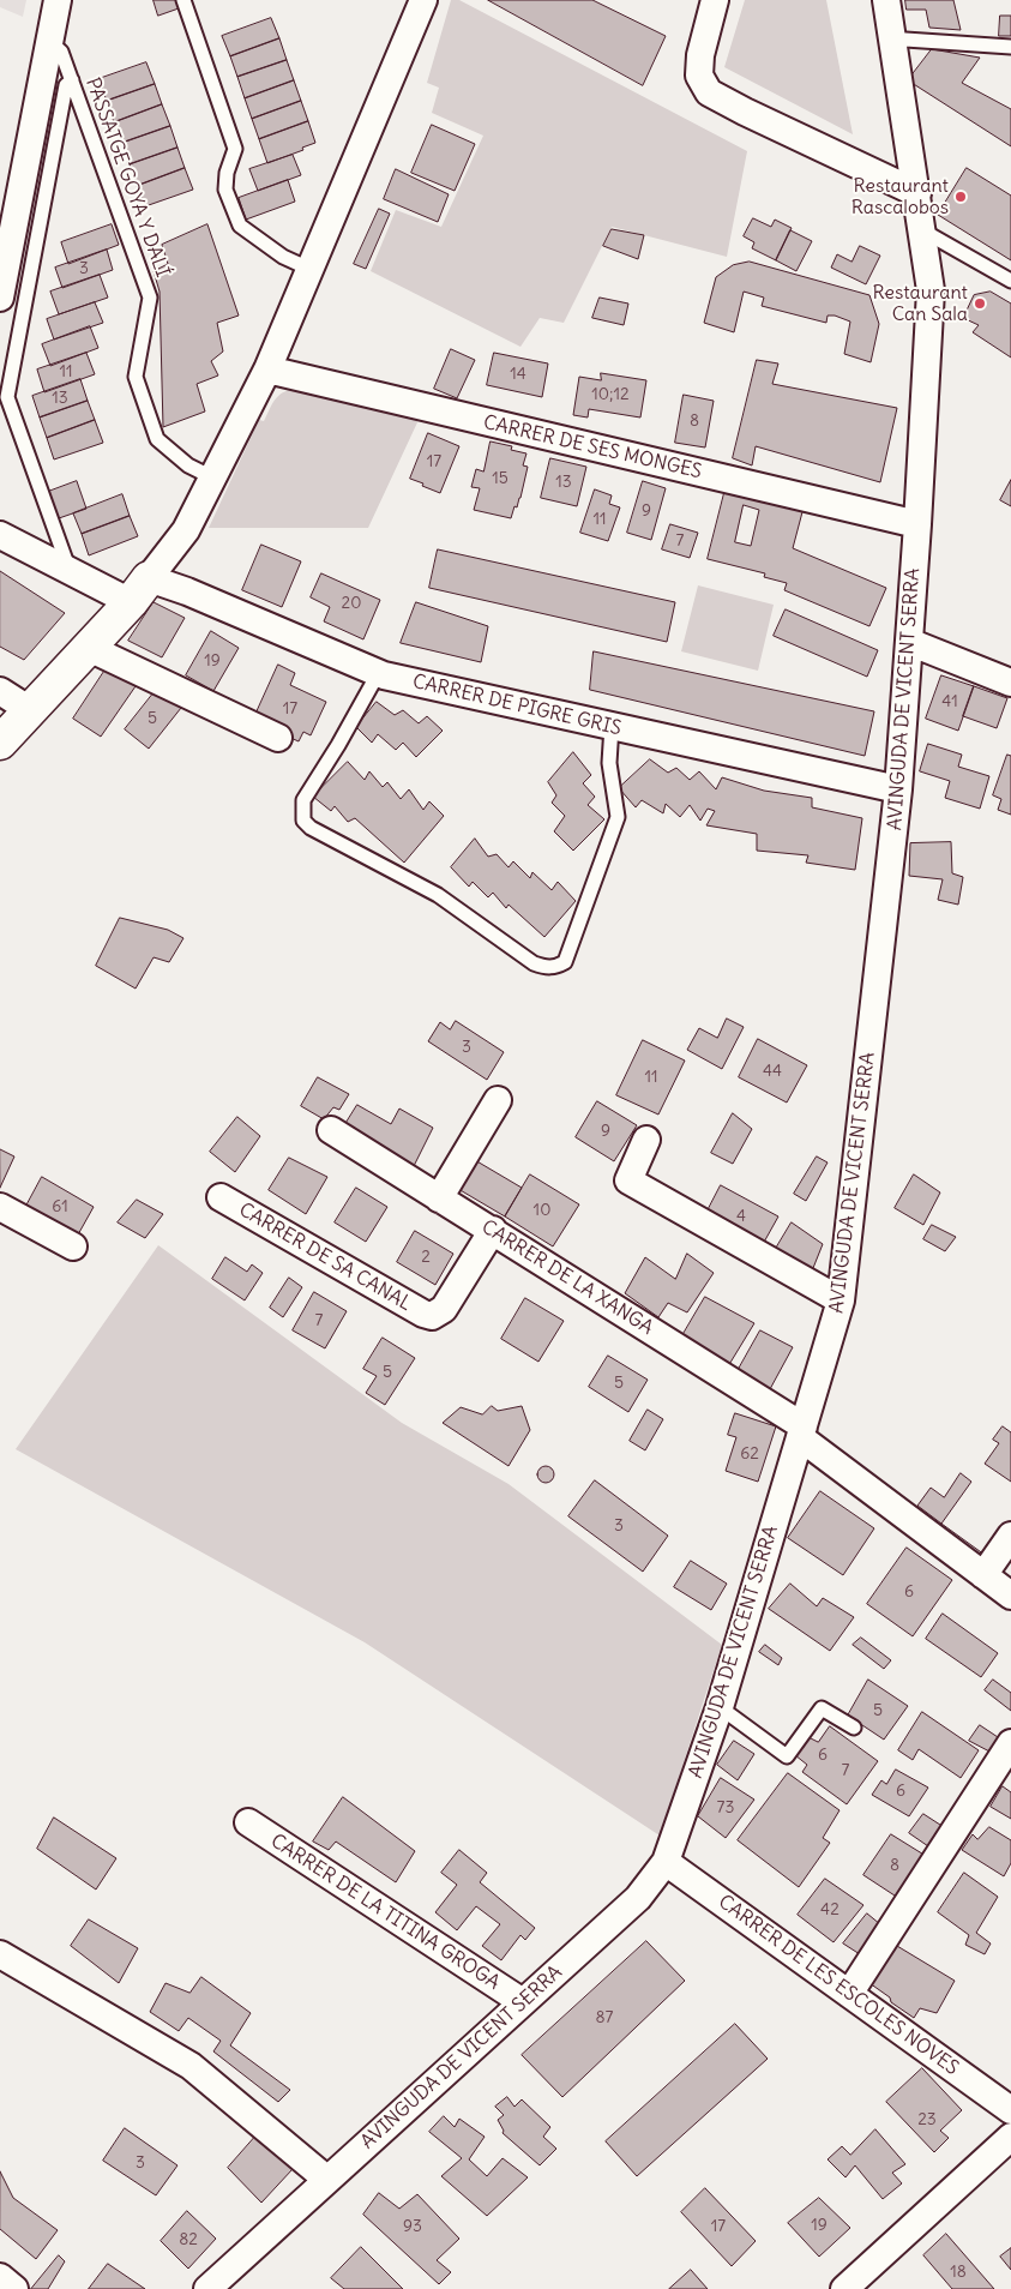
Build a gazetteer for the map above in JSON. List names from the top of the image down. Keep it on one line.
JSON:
{"streets":{"street":["CARRER DE SES MONGES","AVINGUDA DE VICENT SERRA","CARRER DE PIGRE GRIS","CARRER DE SA CANAL","CARRER DE LA XANGA","CARRER DE LA TITINA GROGA","CARRER DE LES ESCOLES NOVES"],"lane":["PASSATGE GOYA Y DALÍ"]},"crossings":[["CARRER DE SES MONGES","AVINGUDA DE VICENT SERRA"],["AVINGUDA DE VICENT SERRA","CARRER DE PIGRE GRIS"],["AVINGUDA DE VICENT SERRA","CARRER DE LA XANGA"],["AVINGUDA DE VICENT SERRA","CARRER DE LA TITINA GROGA"],["AVINGUDA DE VICENT SERRA","CARRER DE LES ESCOLES NOVES"],["CARRER DE SA CANAL","CARRER DE LA XANGA"]],"places":["Restaurant Rascalobos","Restaurant Can Sala"],"house_numbers":["3","11","14","10;12","13","8","17","15","13","9","11","7","20","19","41","17","5","3","44","11","9","61","10","4","2","7","5","5","62","3","6","5","6","7","6","73","8","42","87","23","3","19","93","17","82","18"]}
